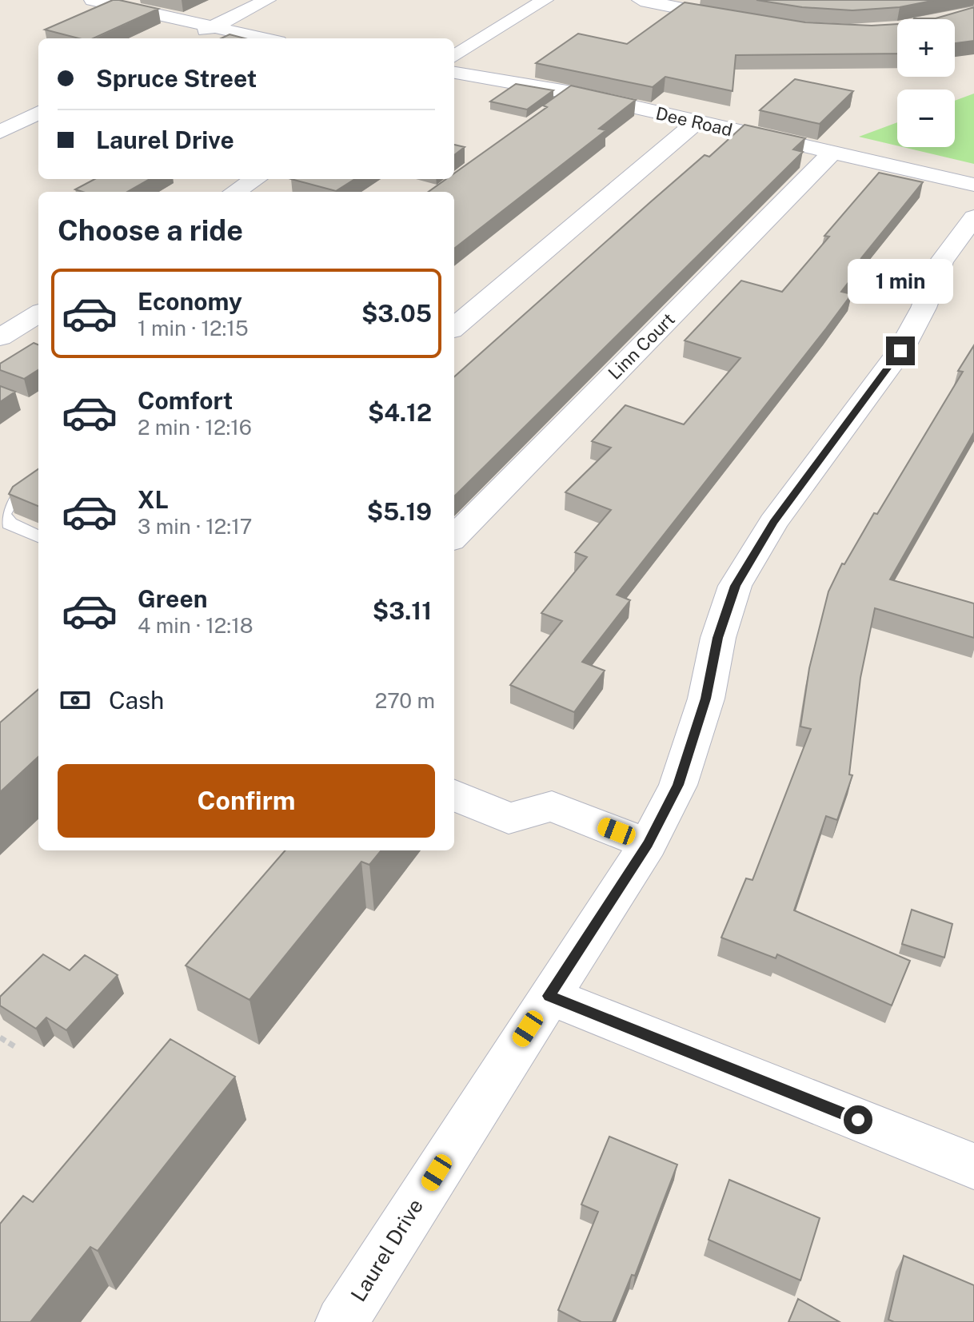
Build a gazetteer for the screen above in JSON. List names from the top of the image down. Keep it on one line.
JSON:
{"streets":{"street":["Dee Road","Linn Court","Laurel Drive"]},"crossings":[["Dee Road","Linn Court"]],"page":{"map_buttons":["+","−"],"banner":["Spruce Street","Laurel Drive"],"heading":"Choose a ride","bubble":"1 min","list":[{"name":"Economy","note":"1 min · 12:15","value":"$3.05"},{"name":"Comfort","note":"2 min · 12:16","value":"$4.12"},{"name":"XL","note":"3 min · 12:17","value":"$5.19"},{"name":"Green","note":"4 min · 12:18","value":"$3.11"}],"pay":["Cash","270 m"],"buttons":"Confirm"}}
